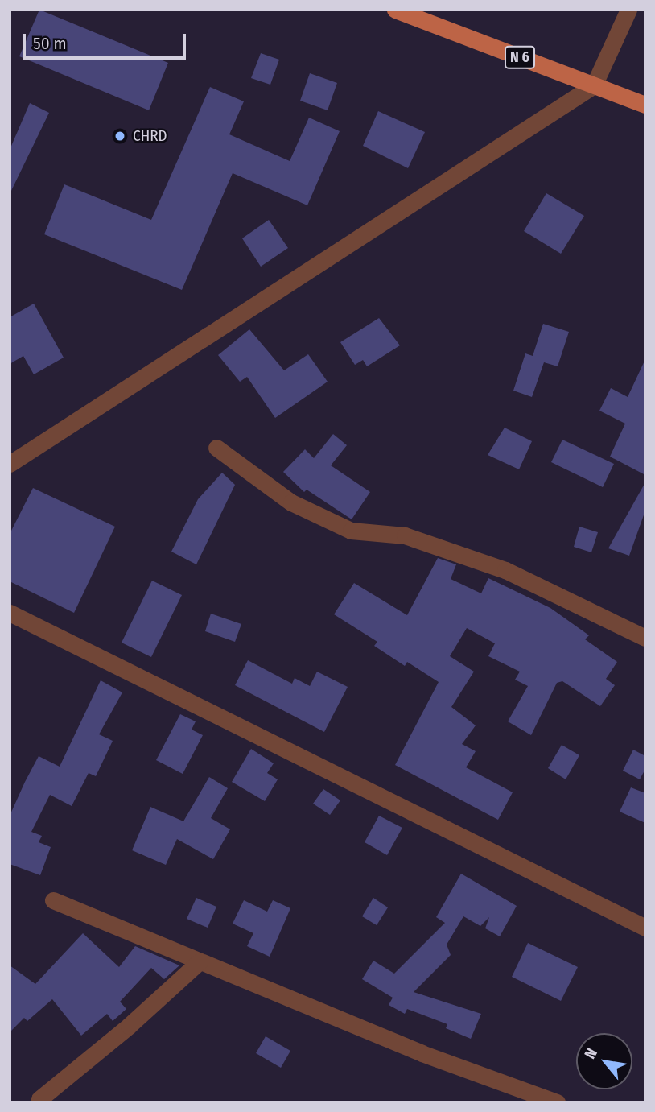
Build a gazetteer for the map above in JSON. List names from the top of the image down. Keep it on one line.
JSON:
{"streets":{"main road":["N 6"]},"places":["CHRD"],"scale_bar":"50 m","north":"top left"}
